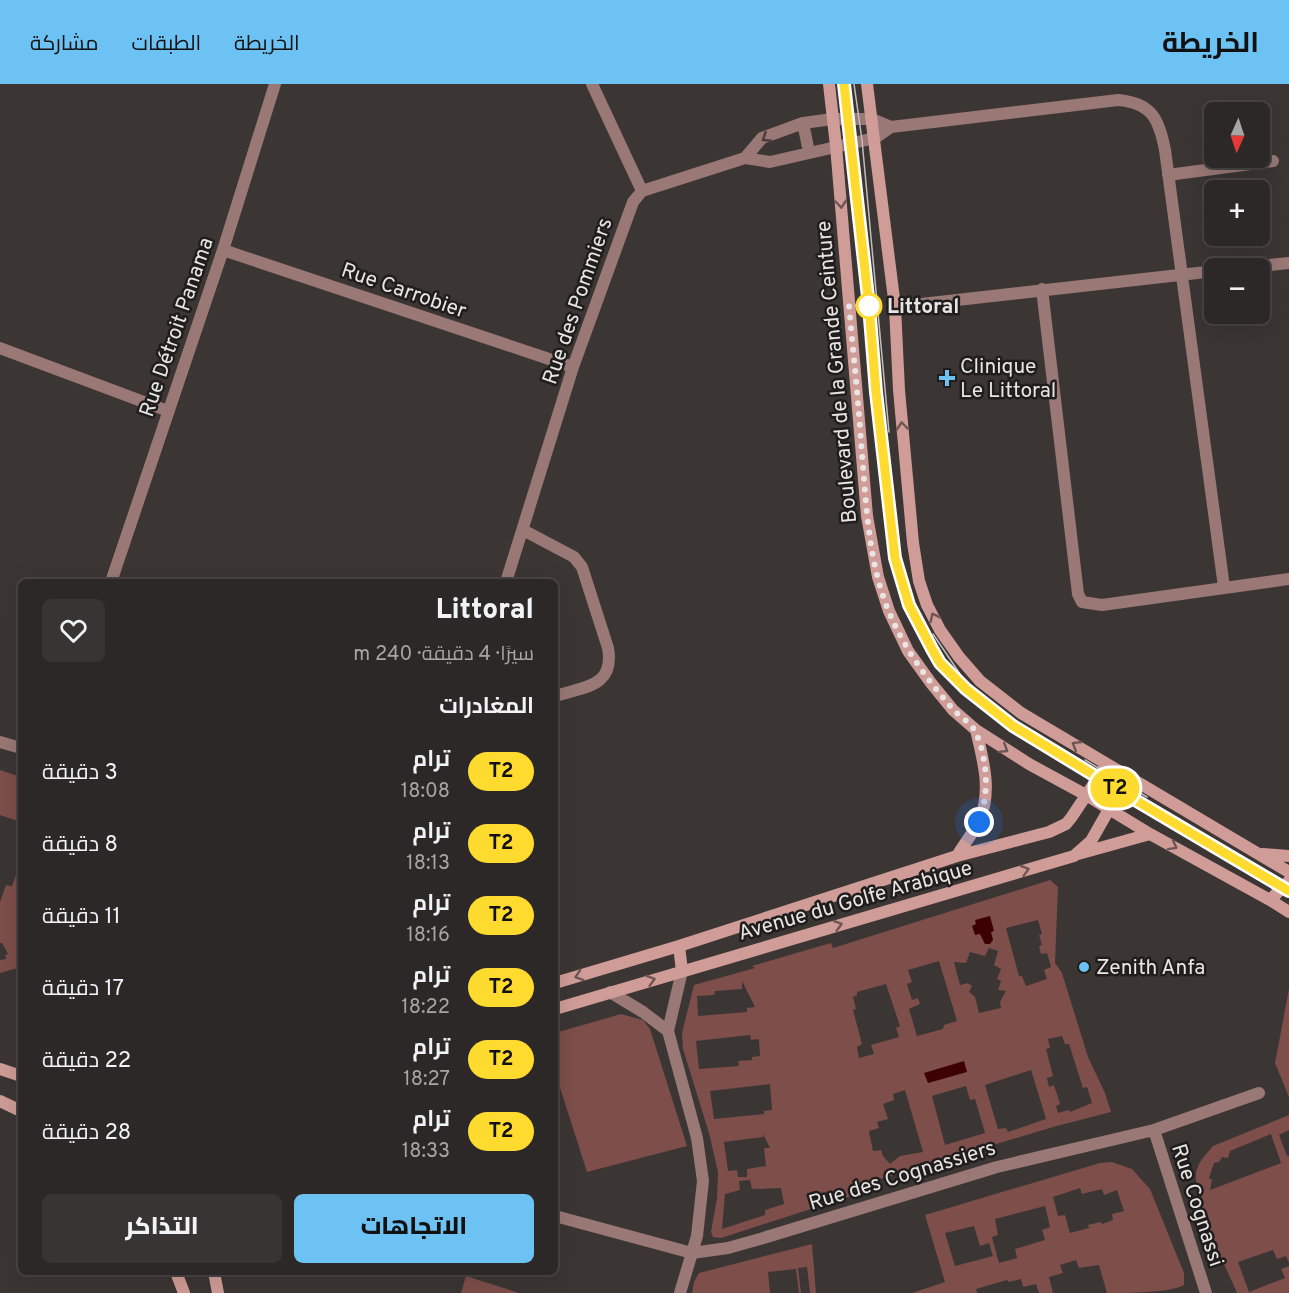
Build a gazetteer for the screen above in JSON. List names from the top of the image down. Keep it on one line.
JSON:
{"streets":{"main road":["Boulevard de la Grande Ceinture","Avenue du Golfe Arabique"],"street":["Rue Carrobier","Rue des Pommiers","Rue Détroit Panama","Rue des Cognassiers","Rue Cognassi"]},"crossings":[["Rue Carrobier","Rue des Pommiers"],["Rue Carrobier","Rue Détroit Panama"],["Boulevard de la Grande Ceinture","Avenue du Golfe Arabique"],["Rue des Cognassiers","Rue Cognassi"]],"places":{"other":["Littoral","Zenith Anfa"],"health":["Clinique Le Littoral"]},"lines":["tram line T2"],"north":"bottom","page":{"header":"الخريطة","nav":["الخريطة","الطبقات","مشاركة"],"on_map":"T2","map_buttons":["+","−"],"heading":[["Littoral","سيرًا · 4 دقيقة · 240 m"],"المغادرات"],"list":[{"mark":"T2","name":"ترام","note":"18:08","value":"3 دقيقة"},{"mark":"T2","name":"ترام","note":"18:13","value":"8 دقيقة"},{"mark":"T2","name":"ترام","note":"18:16","value":"11 دقيقة"},{"mark":"T2","name":"ترام","note":"18:22","value":"17 دقيقة"},{"mark":"T2","name":"ترام","note":"18:27","value":"22 دقيقة"},{"mark":"T2","name":"ترام","note":"18:33","value":"28 دقيقة"}],"buttons":["الاتجاهات","التذاكر"]}}
